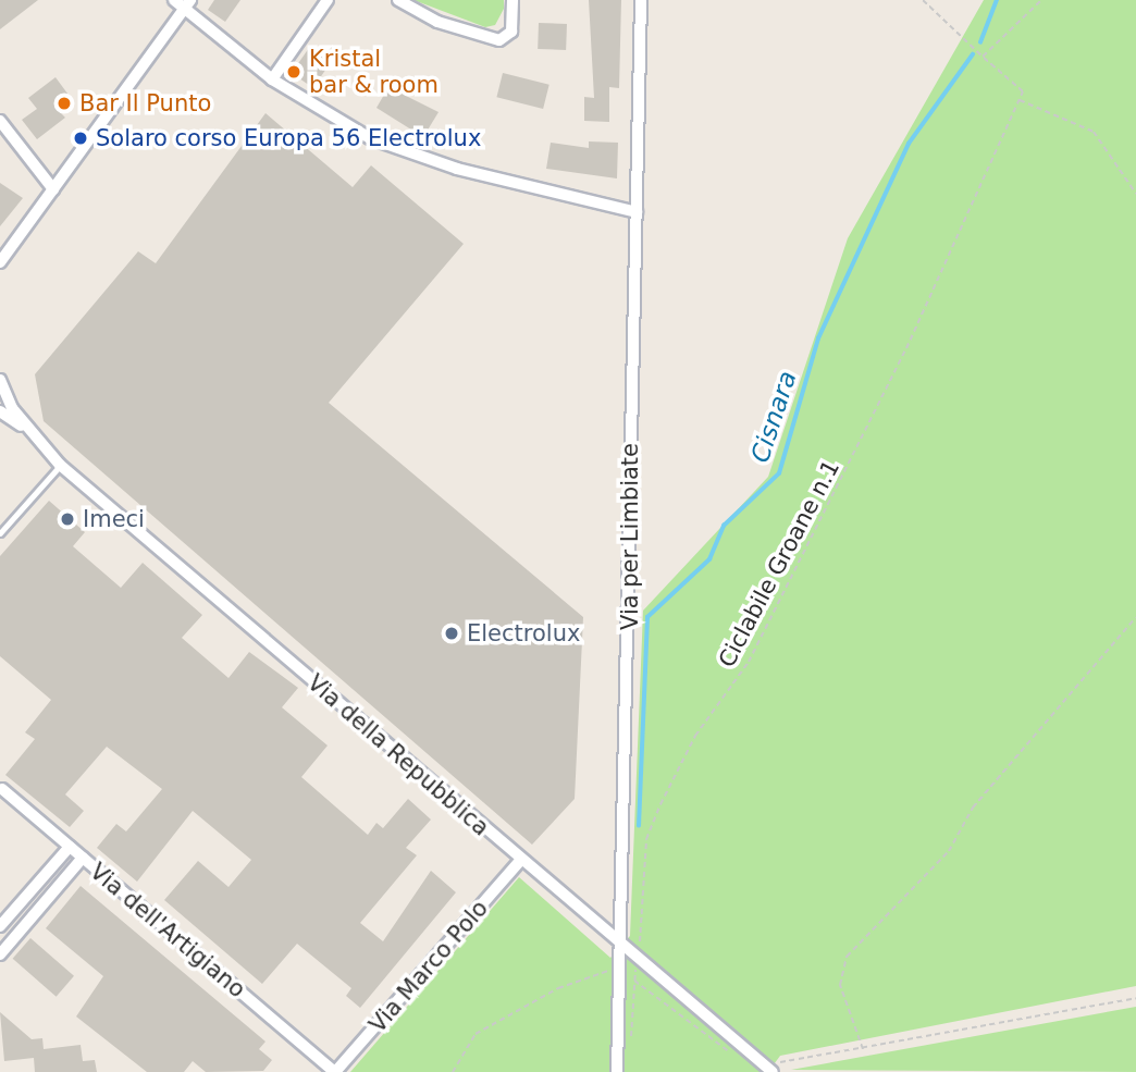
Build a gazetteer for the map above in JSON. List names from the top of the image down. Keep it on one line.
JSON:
{"streets":{"street":["Via per Limbiate","Via della Repubblica","Via dell'Artigiano","Via Marco Polo"],"path":["Ciclabile Groane n.1"]},"crossings":[["Via per Limbiate","Via della Repubblica"],["Ciclabile Groane n.1","Via della Repubblica"],["Via della Repubblica","Via Marco Polo"],["Via dell'Artigiano","Via Marco Polo"]],"water":["Cisnara"],"places":["Kristal bar & room","Bar Il Punto","Solaro corso Europa 56 Electrolux","Imeci","Electrolux"]}
